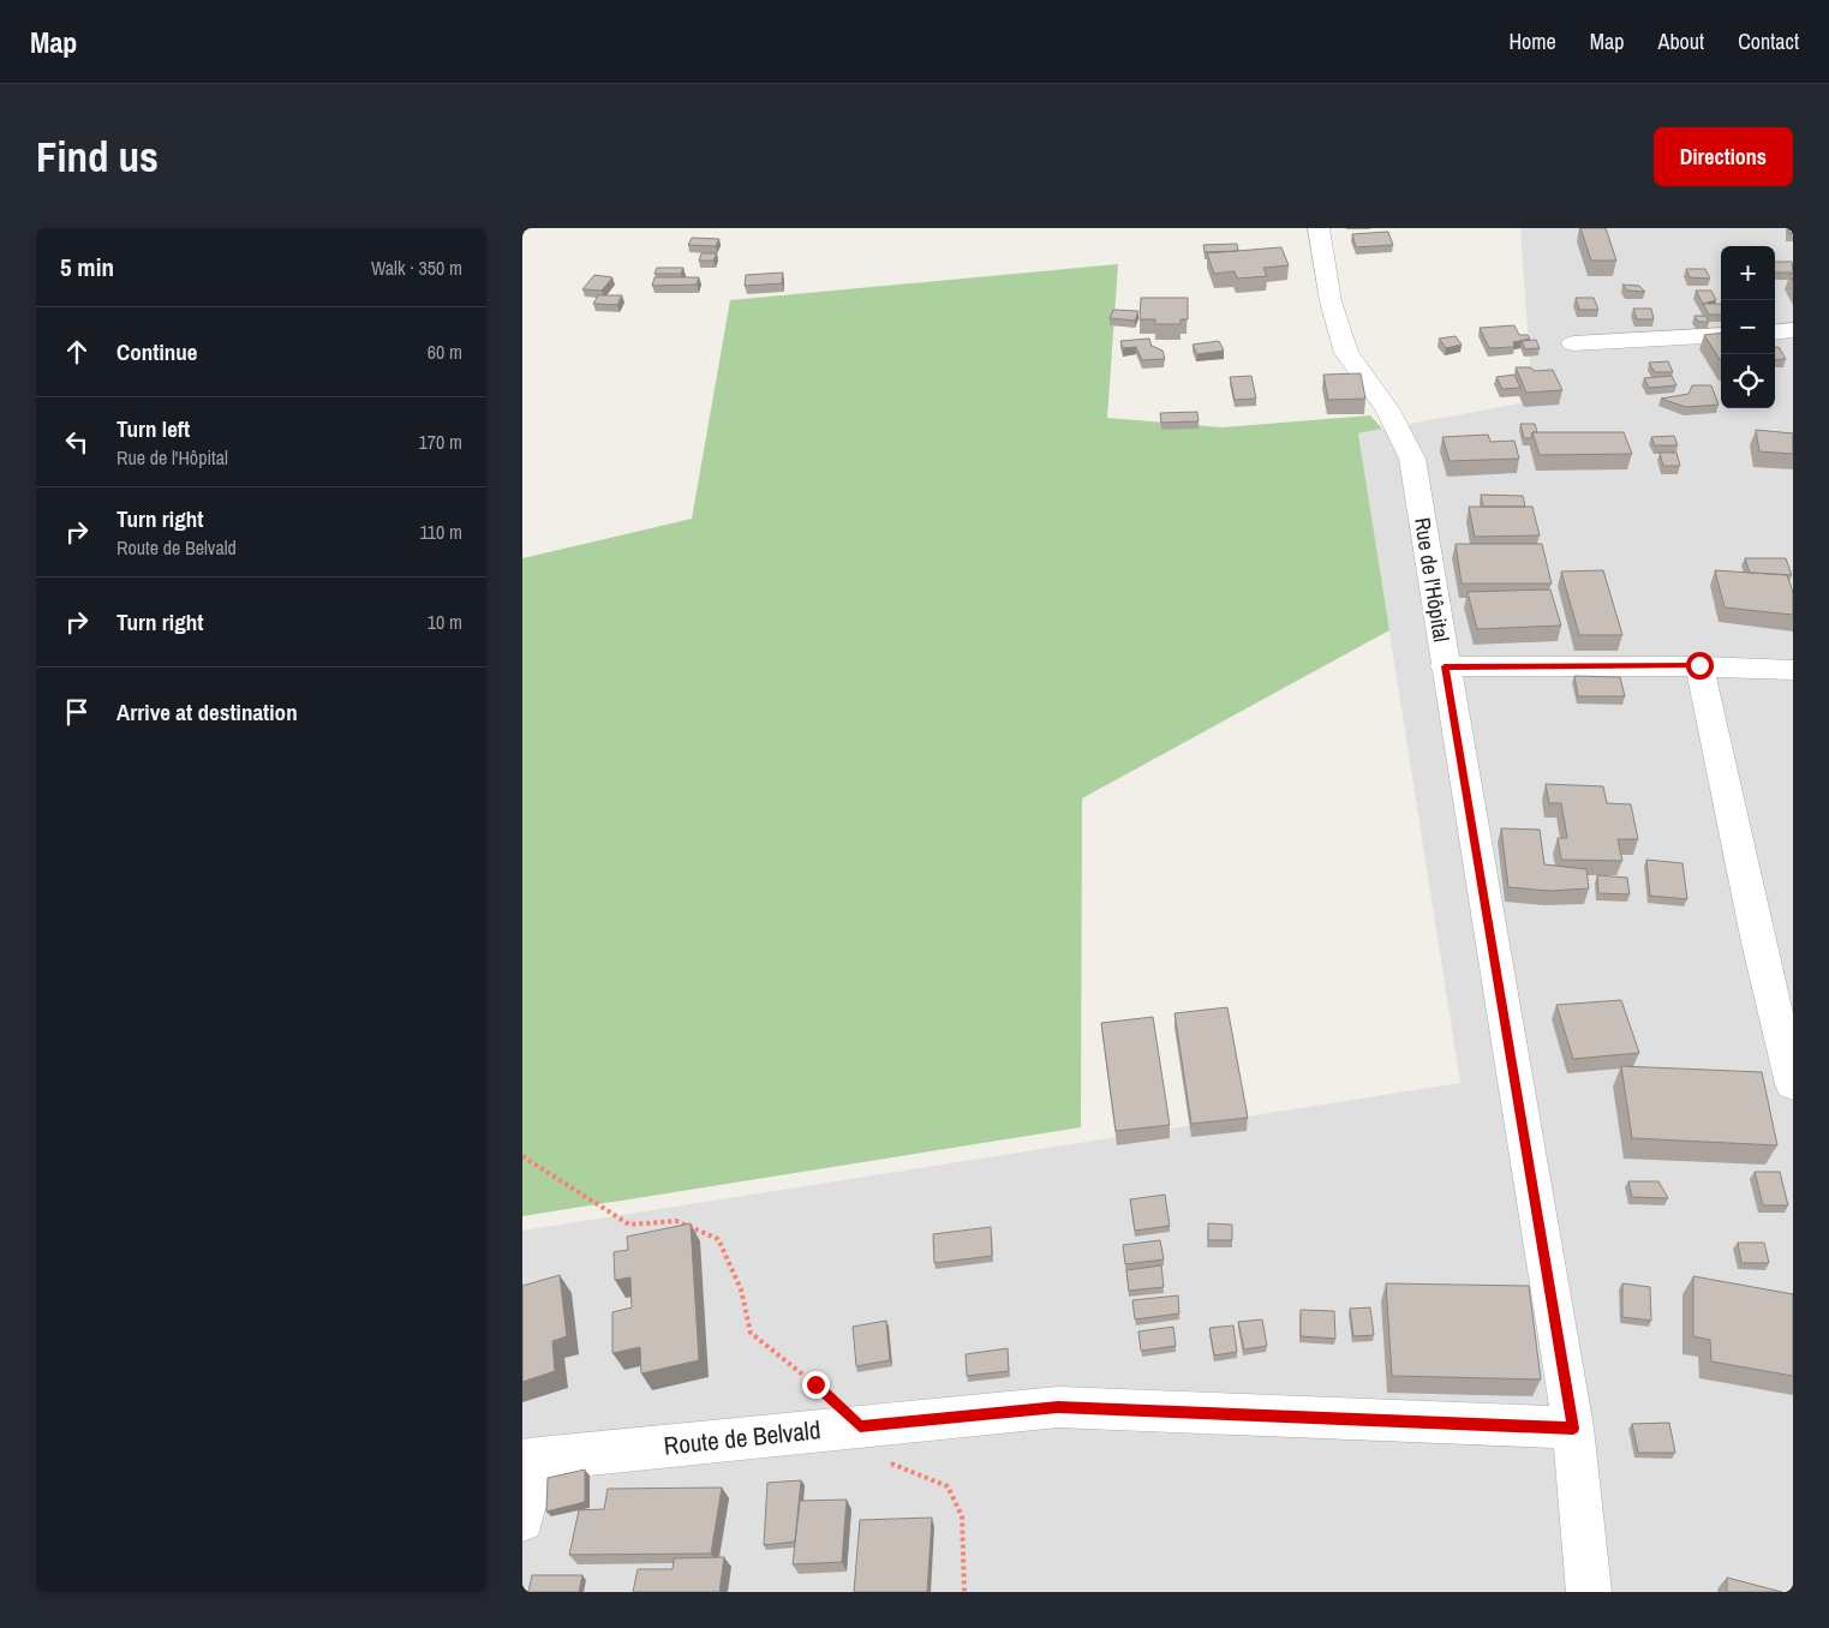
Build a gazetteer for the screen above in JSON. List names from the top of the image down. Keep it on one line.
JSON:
{"streets":{"street":["Rue de l'Hôpital","Route de Belvald"]},"crossings":[["Rue de l'Hôpital","Route de Belvald"]],"page":{"header":"Map","nav":["Home","Map","About","Contact"],"buttons":"Directions","title":"Find us","heading":["5 min","Walk · 350 m"],"map_buttons":["+","−"],"list":[["Continue","60 m"],["Turn left","Rue de l'Hôpital","170 m"],["Turn right","Route de Belvald","110 m"],["Turn right","10 m"],"Arrive at destination"]}}
